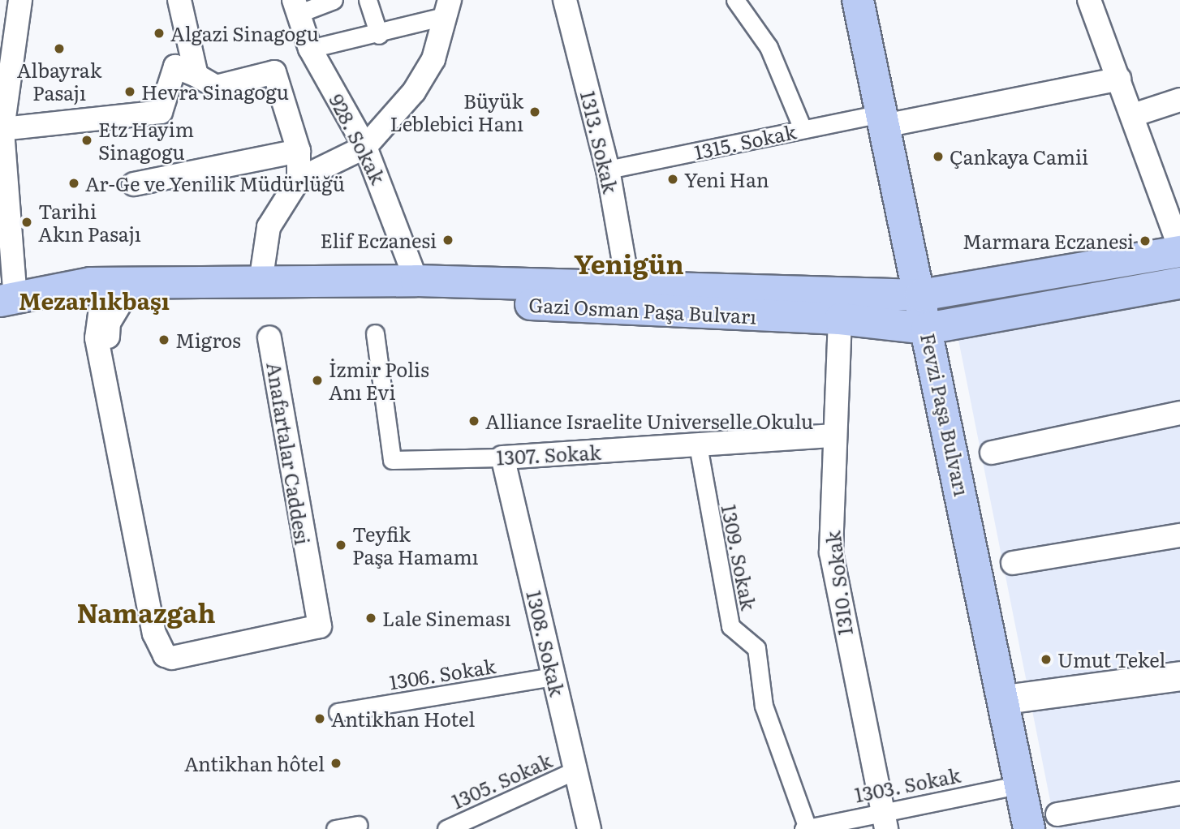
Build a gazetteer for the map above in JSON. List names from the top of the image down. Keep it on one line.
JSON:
{"streets":{"main road":["Gazi Osman Paşa Bulvarı","Fevzi Paşa Bulvarı"],"street":["928. Sokak","1315. Sokak","1313. Sokak","Anafartalar Caddesi","1307. Sokak","1309. Sokak","1310. Sokak","1308. Sokak","1306. Sokak","1305. Sokak","1303. Sokak"]},"crossings":[["928. Sokak","Gazi Osman Paşa Bulvarı"],["1315. Sokak","1313. Sokak"],["1315. Sokak","Fevzi Paşa Bulvarı"],["1313. Sokak","Gazi Osman Paşa Bulvarı"],["Gazi Osman Paşa Bulvarı","Fevzi Paşa Bulvarı"],["Gazi Osman Paşa Bulvarı","1310. Sokak"],["Fevzi Paşa Bulvarı","1303. Sokak"],["1307. Sokak","1309. Sokak"],["1307. Sokak","1310. Sokak"],["1307. Sokak","1308. Sokak"],["1309. Sokak","1303. Sokak"],["1310. Sokak","1303. Sokak"],["1308. Sokak","1306. Sokak"],["1308. Sokak","1305. Sokak"]],"districts":["Yenigün","Mezarlıkbaşı","Namazgah"],"places":["Algazi Sinagogu","Albayrak Pasajı","Hevra Sinagogu","Büyük Leblebici Hanı","Etz Hayim Sinagogu","Çankaya Camii","Yeni Han","Ar-Ge ve Yenilik Müdürlüğü","Tarihi Akın Pasajı","Elif Eczanesi","Marmara Eczanesi","Migros","İzmir Polis Anı Evi","Alliance Israelite Universelle Okulu","Teyfik Paşa Hamamı","Lale Sineması","Umut Tekel","Antikhan Hotel","Antikhan hôtel"]}
